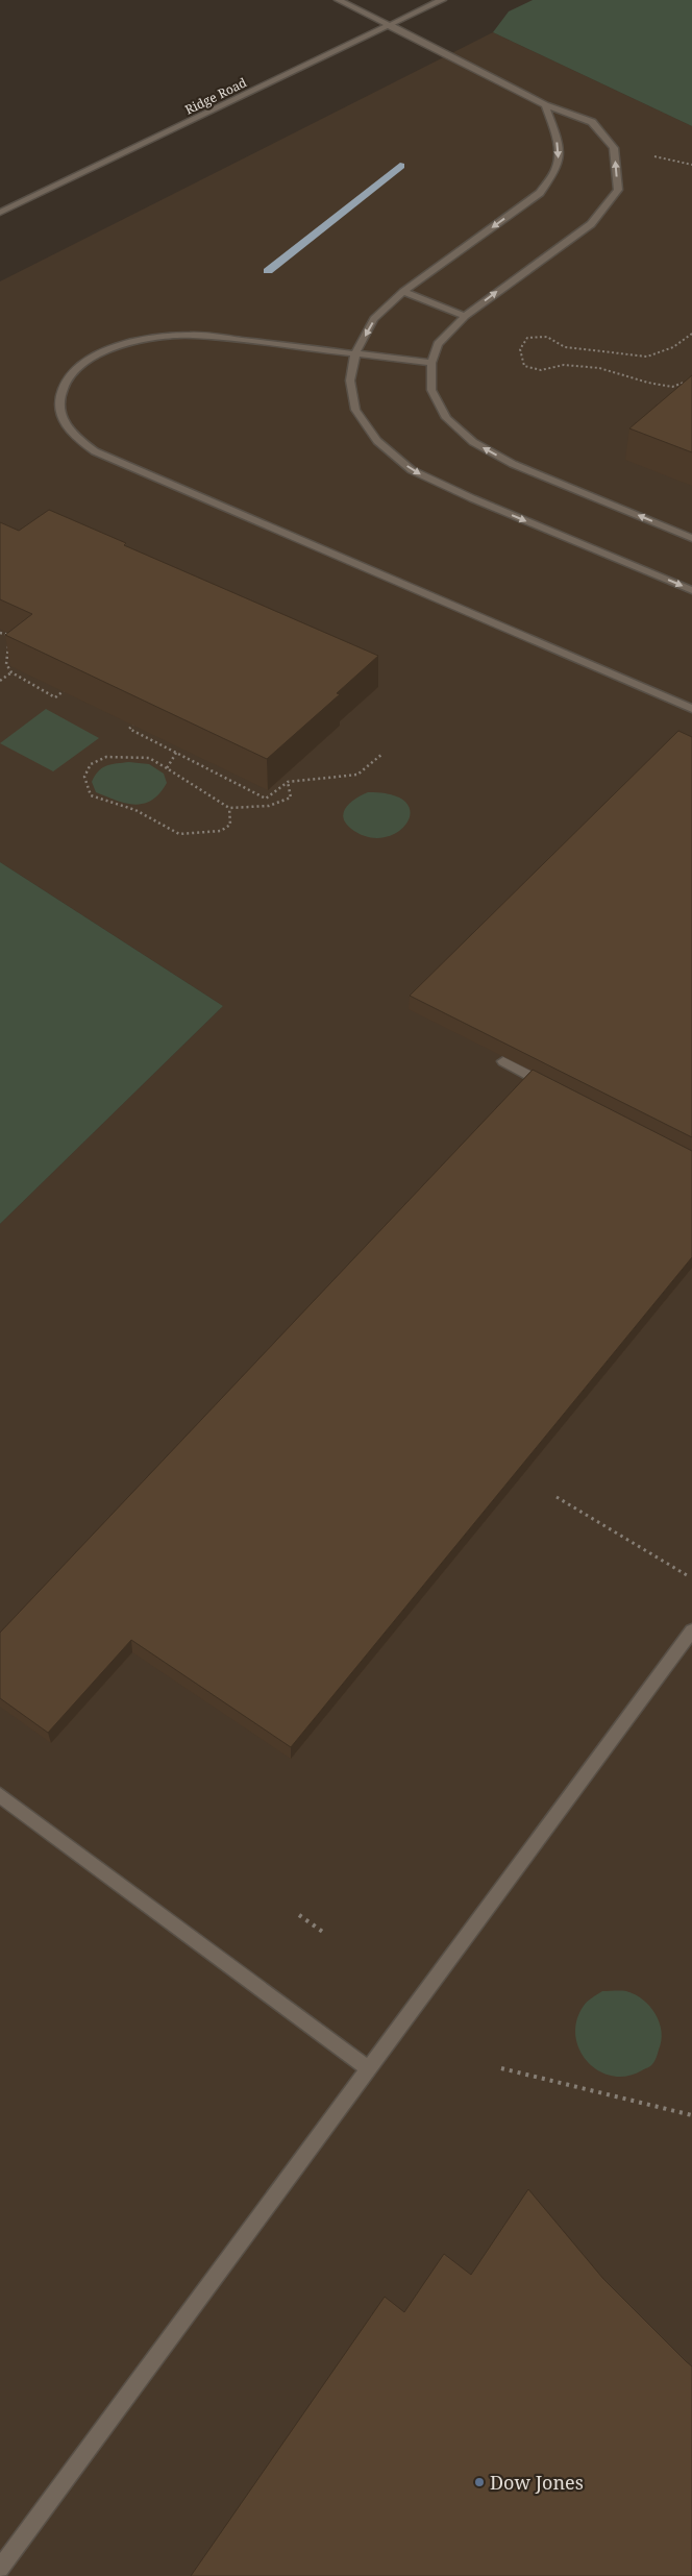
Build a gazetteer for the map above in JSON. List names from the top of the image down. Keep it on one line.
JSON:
{"streets":{"street":["Ridge Road"]},"places":["Dow Jones"]}
